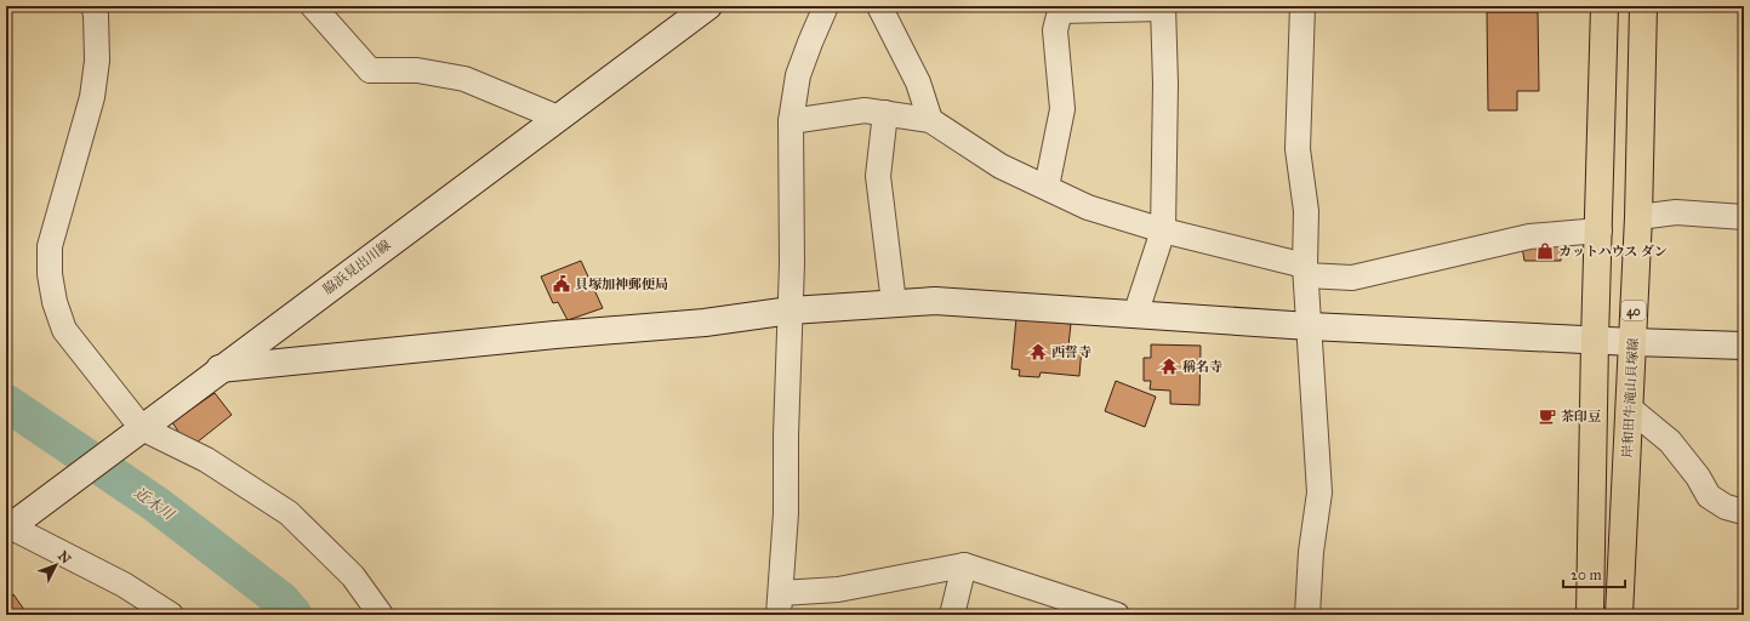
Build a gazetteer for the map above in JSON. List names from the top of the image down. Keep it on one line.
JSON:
{"streets":{"main road":["40","岸和田牛滝山貝塚線"],"street":["脇浜見出川線"]},"water":["近木川"],"places":{"shop":["カットハウス ダン"],"public building":["貝塚加神郵便局"],"temple":["西誓寺","稱名寺"],"cafe":["茶印豆"]},"scale_bar":"20 m","north":"top right"}
